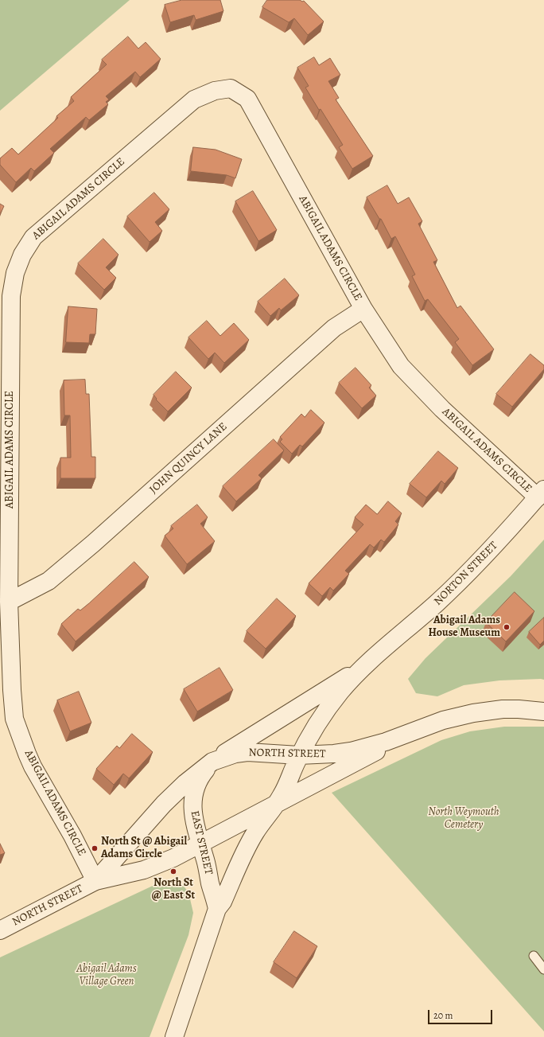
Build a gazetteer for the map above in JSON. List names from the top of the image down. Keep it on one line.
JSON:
{"streets":{"street":["ABIGAIL ADAMS CIRCLE","JOHN QUINCY LANE","NORTON STREET","NORTH STREET","EAST STREET"]},"crossings":[["ABIGAIL ADAMS CIRCLE","JOHN QUINCY LANE"],["ABIGAIL ADAMS CIRCLE","NORTON STREET"],["ABIGAIL ADAMS CIRCLE","NORTH STREET"],["NORTON STREET","NORTH STREET"],["NORTON STREET","EAST STREET"],["NORTH STREET","EAST STREET"]],"parks":["North Weymouth Cemetery","Abigail Adams Village Green"],"places":["Abigail Adams House Museum","North St @ Abigail Adams Circle","North St @ East St"],"scale_bar":"20 m"}
